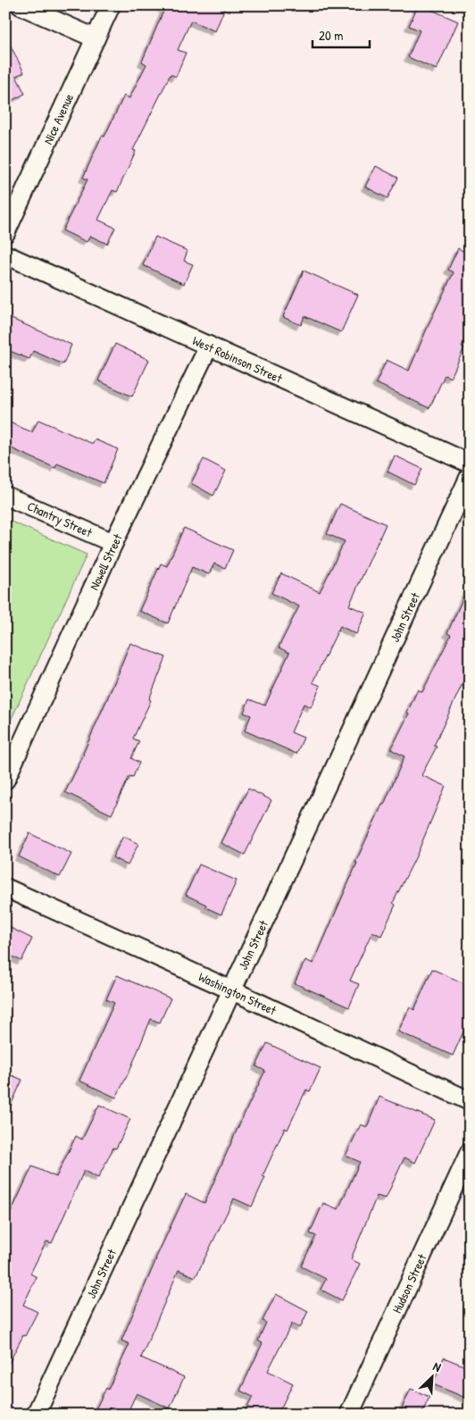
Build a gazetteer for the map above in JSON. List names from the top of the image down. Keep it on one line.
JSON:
{"streets":{"street":["Nice Avenue","West Robinson Street","Chantry Street","Nowell Street","John Street","Washington Street","Hudson Street"]},"crossings":[["West Robinson Street","Nowell Street"],["Chantry Street","Nowell Street"],["John Street","Washington Street"]],"scale_bar":"20 m","north":"top right"}
